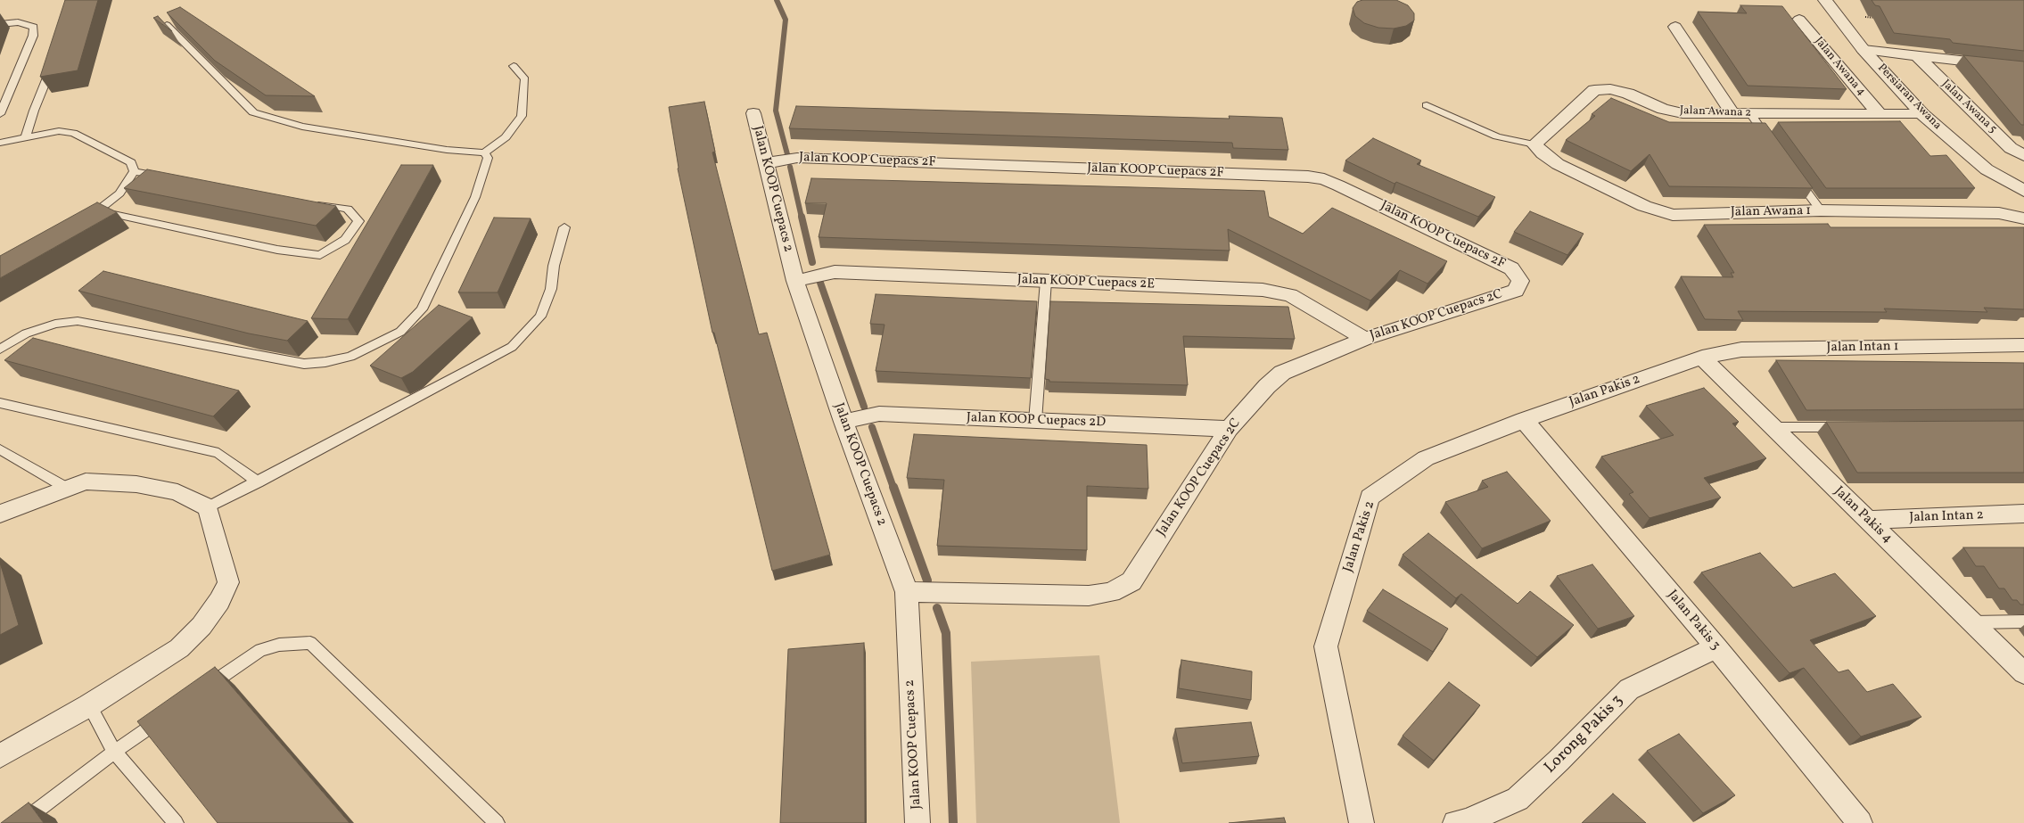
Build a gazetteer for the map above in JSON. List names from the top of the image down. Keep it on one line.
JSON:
{"streets":{"street":["Jalan Awana 4","Persiaran Awana","Jalan Awana 5","Jalan Awana 2","Jalan KOOP Cuepacs 2F","Jalan KOOP Cuepacs 2","Jalan Awana 1","Jalan KOOP Cuepacs 2E","Jalan KOOP Cuepacs 2C","Jalan Intan 1","Jalan Pakis 2","Jalan KOOP Cuepacs 2D","Jalan Pakis 4","Jalan Intan 2","Jalan Pakis 3","Lorong Pakis 3"]},"crossings":[["Jalan Awana 4","Jalan Awana 2"],["Persiaran Awana","Jalan Awana 2"],["Jalan Awana 2","Jalan Awana 1"],["Jalan KOOP Cuepacs 2F","Jalan KOOP Cuepacs 2"],["Jalan KOOP Cuepacs 2F","Jalan KOOP Cuepacs 2C"],["Jalan KOOP Cuepacs 2","Jalan KOOP Cuepacs 2E"],["Jalan KOOP Cuepacs 2","Jalan KOOP Cuepacs 2C"],["Jalan KOOP Cuepacs 2","Jalan KOOP Cuepacs 2D"],["Jalan KOOP Cuepacs 2E","Jalan KOOP Cuepacs 2C"],["Jalan KOOP Cuepacs 2C","Jalan KOOP Cuepacs 2D"],["Jalan Intan 1","Jalan Pakis 2"],["Jalan Intan 1","Jalan Pakis 4"],["Jalan Pakis 2","Jalan Pakis 4"],["Jalan Pakis 2","Jalan Pakis 3"],["Jalan Pakis 4","Jalan Intan 2"],["Jalan Pakis 3","Lorong Pakis 3"]]}
